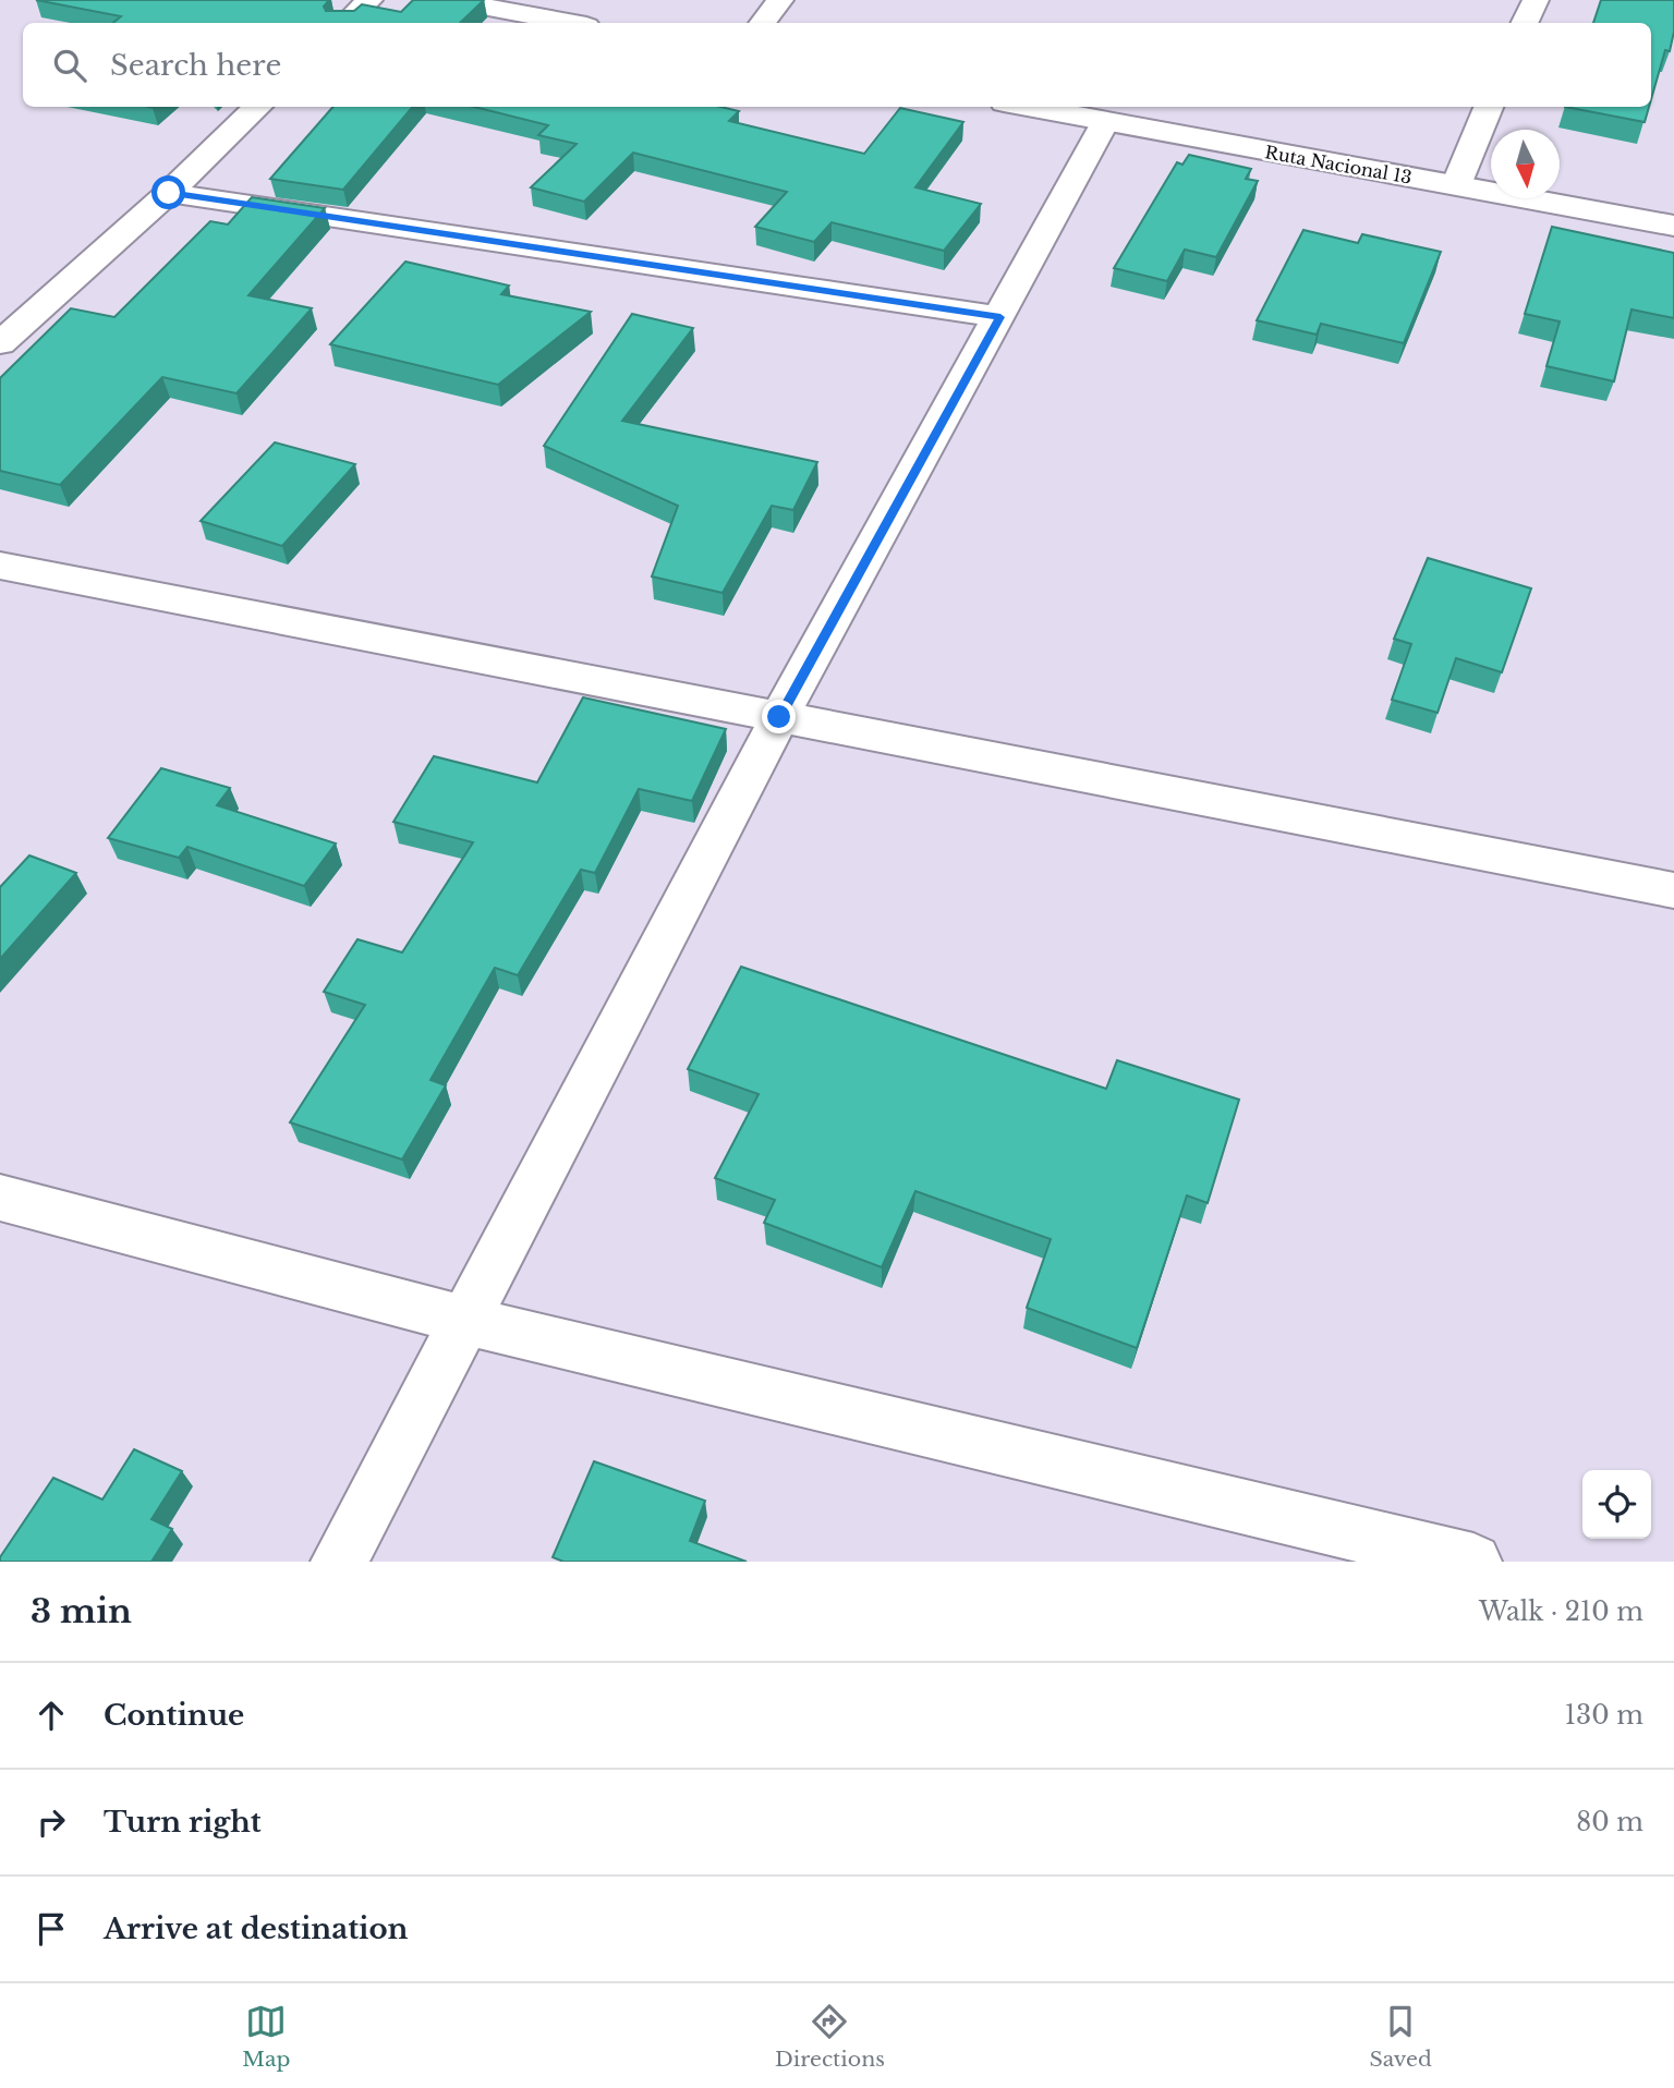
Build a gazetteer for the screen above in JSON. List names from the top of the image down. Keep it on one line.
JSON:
{"streets":{"main road":["Ruta Nacional 13"]},"north":"bottom","page":{"search":"Search here","heading":["3 min","Walk · 210 m"],"list":[["Continue","130 m"],["Turn right","80 m"],"Arrive at destination"],"nav":["Map","Directions","Saved"]}}
